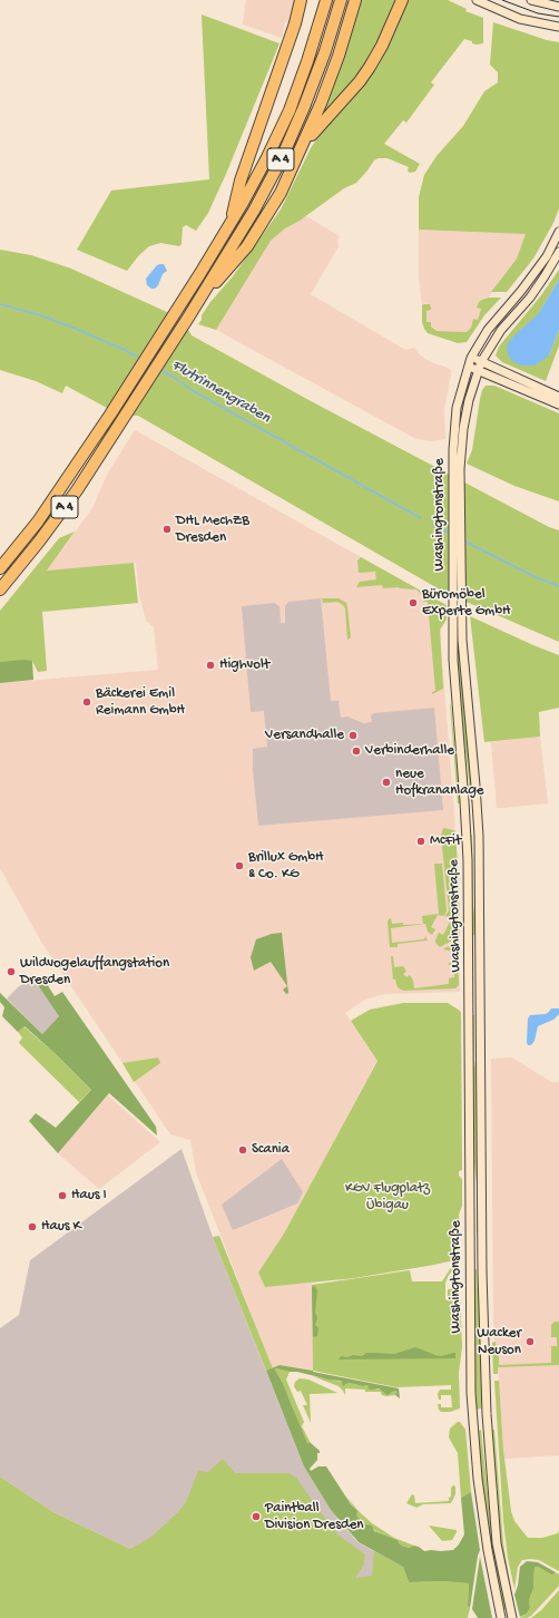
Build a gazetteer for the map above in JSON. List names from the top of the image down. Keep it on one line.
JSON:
{"streets":{"highway":["A 4"],"main road":["Washingtonstraße"]},"water":["Flutrinnengraben"],"parks":["KGV Flugplatz Übigau"],"places":["DHL MechZB Dresden","Büromöbel Experte GmbH","Highvolt","Bäckerei Emil Reimann GmbH","Versandhalle","Verbinderhalle","neue Hofkrananlage","McFit","Brillux GmbH & Co. KG","Wildvogelauffangstation Dresden","Scania","Haus I","Haus K","Wacker Neuson","Paintball Division Dresden"]}
